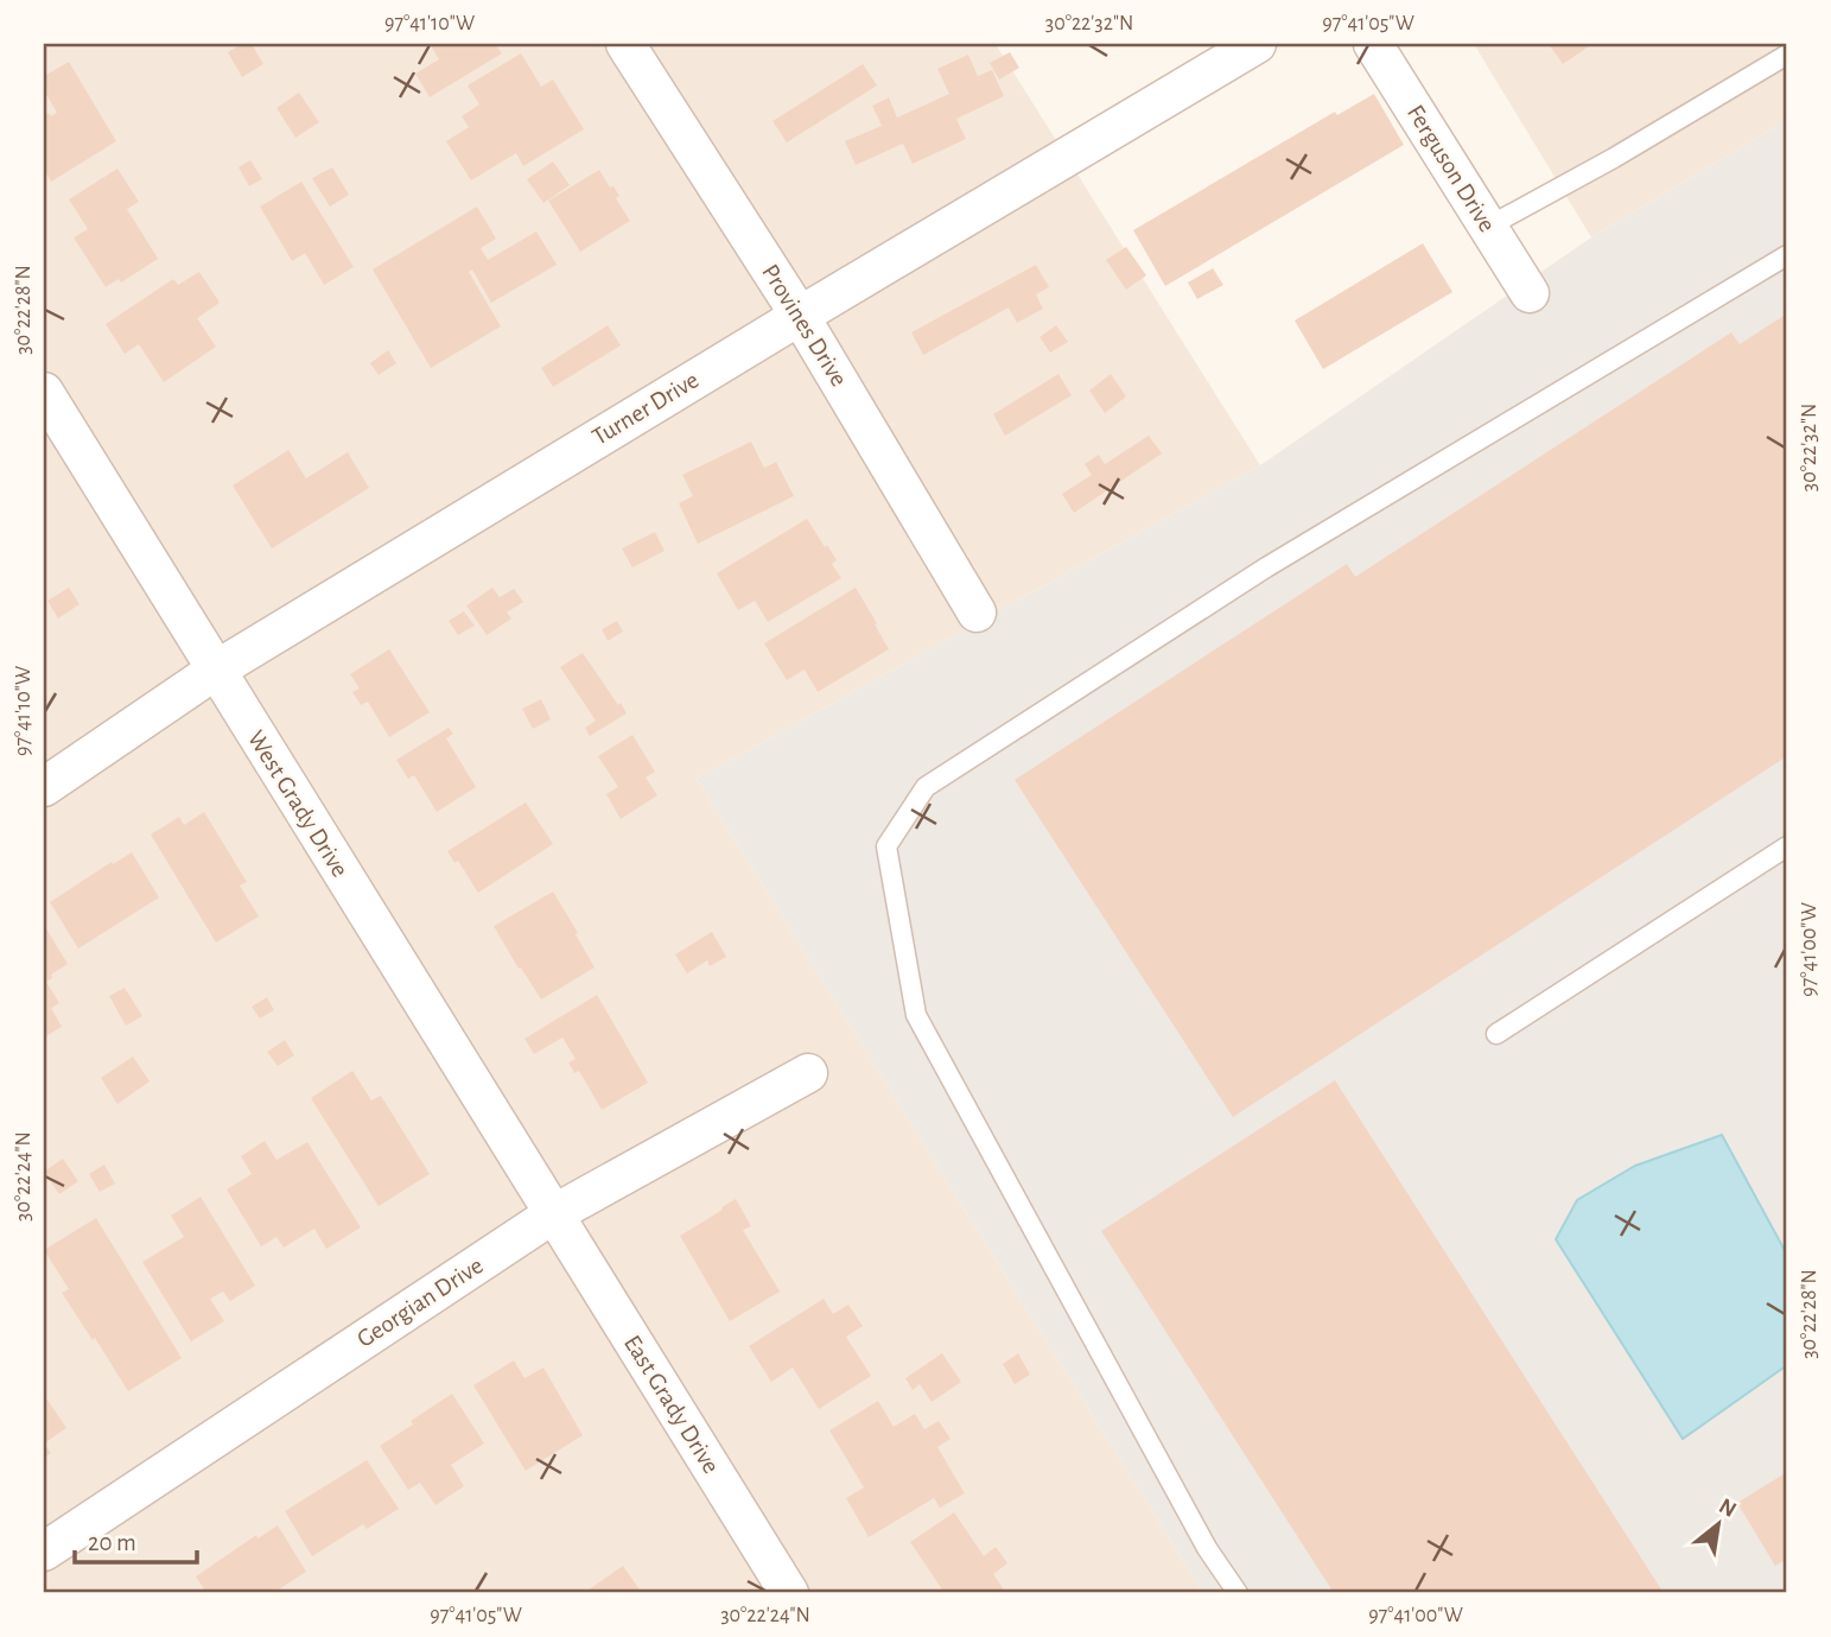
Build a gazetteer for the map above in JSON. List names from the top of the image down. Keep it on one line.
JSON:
{"streets":{"street":["Ferguson Drive","Provines Drive","Turner Drive","West Grady Drive","Georgian Drive","East Grady Drive"]},"crossings":[["Provines Drive","Turner Drive"],["Turner Drive","West Grady Drive"],["West Grady Drive","Georgian Drive"],["West Grady Drive","East Grady Drive"],["Georgian Drive","East Grady Drive"]],"scale_bar":"20 m","north":"top right","coordinates":["97°41'10\"W","30°22'32\"N","97°41'05\"W","30°22'28\"N","97°41'00\"W","30°22'24\"N"]}
